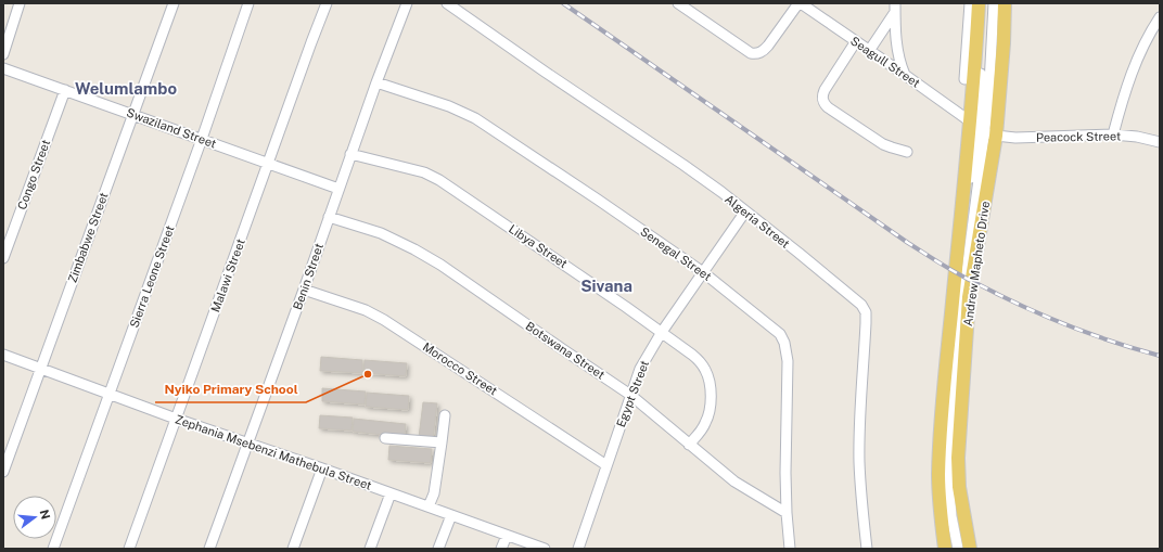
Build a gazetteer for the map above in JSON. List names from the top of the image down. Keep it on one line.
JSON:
{"streets":{"main road":["Andrew Mapheto Drive"],"street":["Seagull Street","Swaziland Street","Peacock Street","Congo Street","Algeria Street","Zimbabwe Street","Libya Street","Senegal Street","Malawi Street","Sierra Leone Street","Benin Street","Botswana Street","Morocco Street","Egypt Street","Zephania Msebenzi Mathebula Street"]},"crossings":[["Seagull Street","Peacock Street"],["Seagull Street","Andrew Mapheto Drive"],["Swaziland Street","Congo Street"],["Swaziland Street","Zimbabwe Street"],["Swaziland Street","Malawi Street"],["Swaziland Street","Sierra Leone Street"],["Swaziland Street","Benin Street"],["Peacock Street","Andrew Mapheto Drive"],["Algeria Street","Egypt Street"],["Zimbabwe Street","Zephania Msebenzi Mathebula Street"],["Libya Street","Benin Street"],["Libya Street","Botswana Street"],["Libya Street","Egypt Street"],["Senegal Street","Benin Street"],["Senegal Street","Botswana Street"],["Senegal Street","Egypt Street"],["Malawi Street","Zephania Msebenzi Mathebula Street"],["Sierra Leone Street","Zephania Msebenzi Mathebula Street"],["Benin Street","Botswana Street"],["Benin Street","Morocco Street"],["Benin Street","Zephania Msebenzi Mathebula Street"],["Botswana Street","Egypt Street"],["Morocco Street","Egypt Street"]],"districts":["Welumlambo","Sivana"],"places":["Nyiko Primary School"],"north":"right"}
